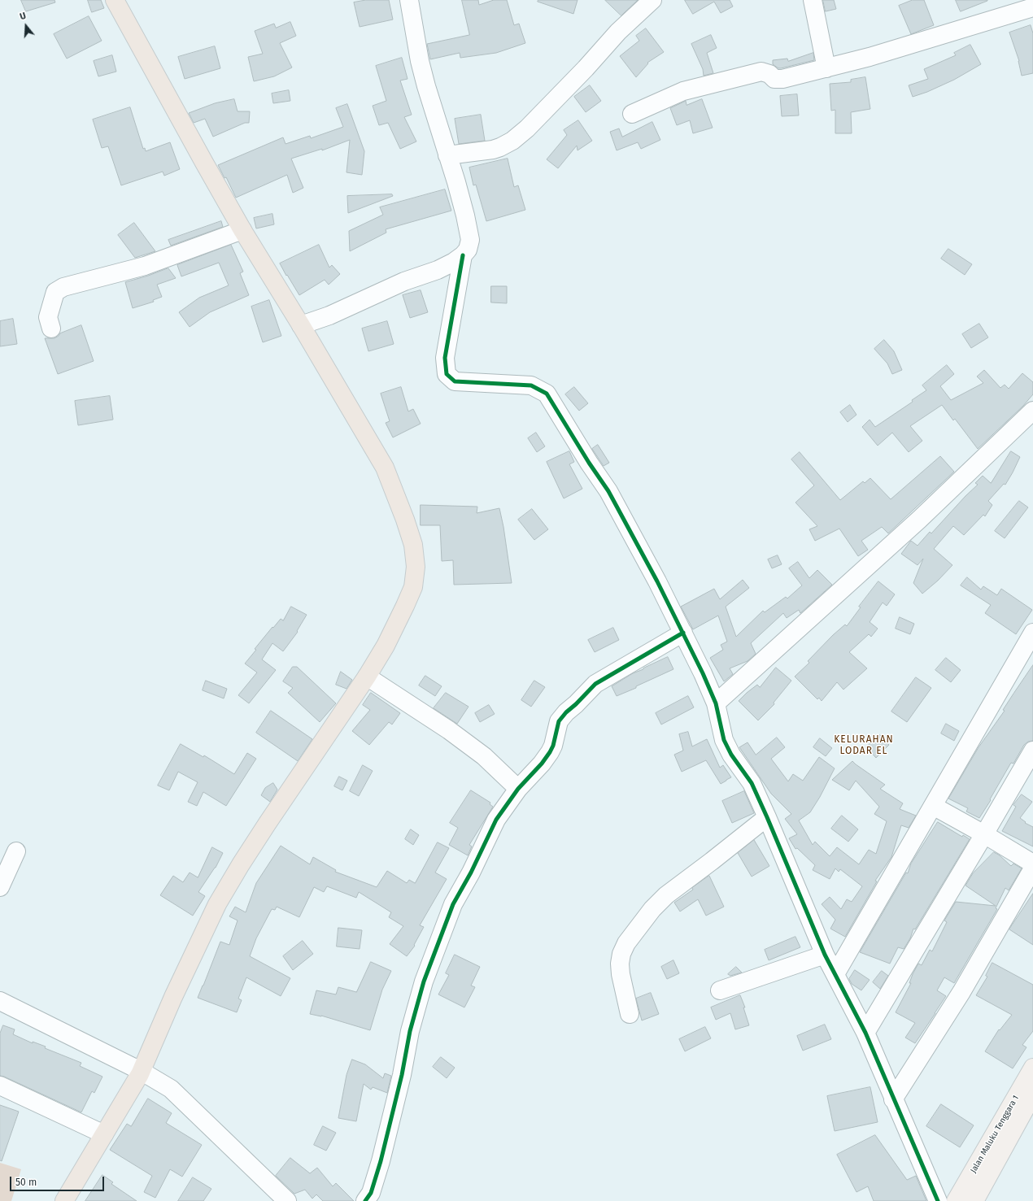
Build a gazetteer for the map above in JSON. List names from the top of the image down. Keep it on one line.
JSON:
{"streets":{"main road":["Jalan Maluku Tenggara 1"]},"districts":["KELURAHAN LODAR EL"],"scale_bar":"50 m","north":"top"}
